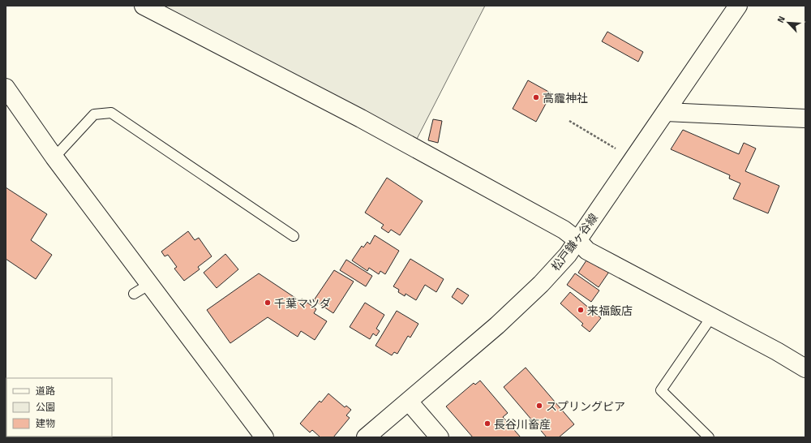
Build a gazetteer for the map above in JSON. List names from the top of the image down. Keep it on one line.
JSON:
{"streets":{"street":["松戸鎌ヶ谷線"]},"places":["高靇神社","千葉マツダ","来福飯店","スプリングピア","長谷川畜産"],"legend":["道路","公園","建物"],"north":"top left"}
